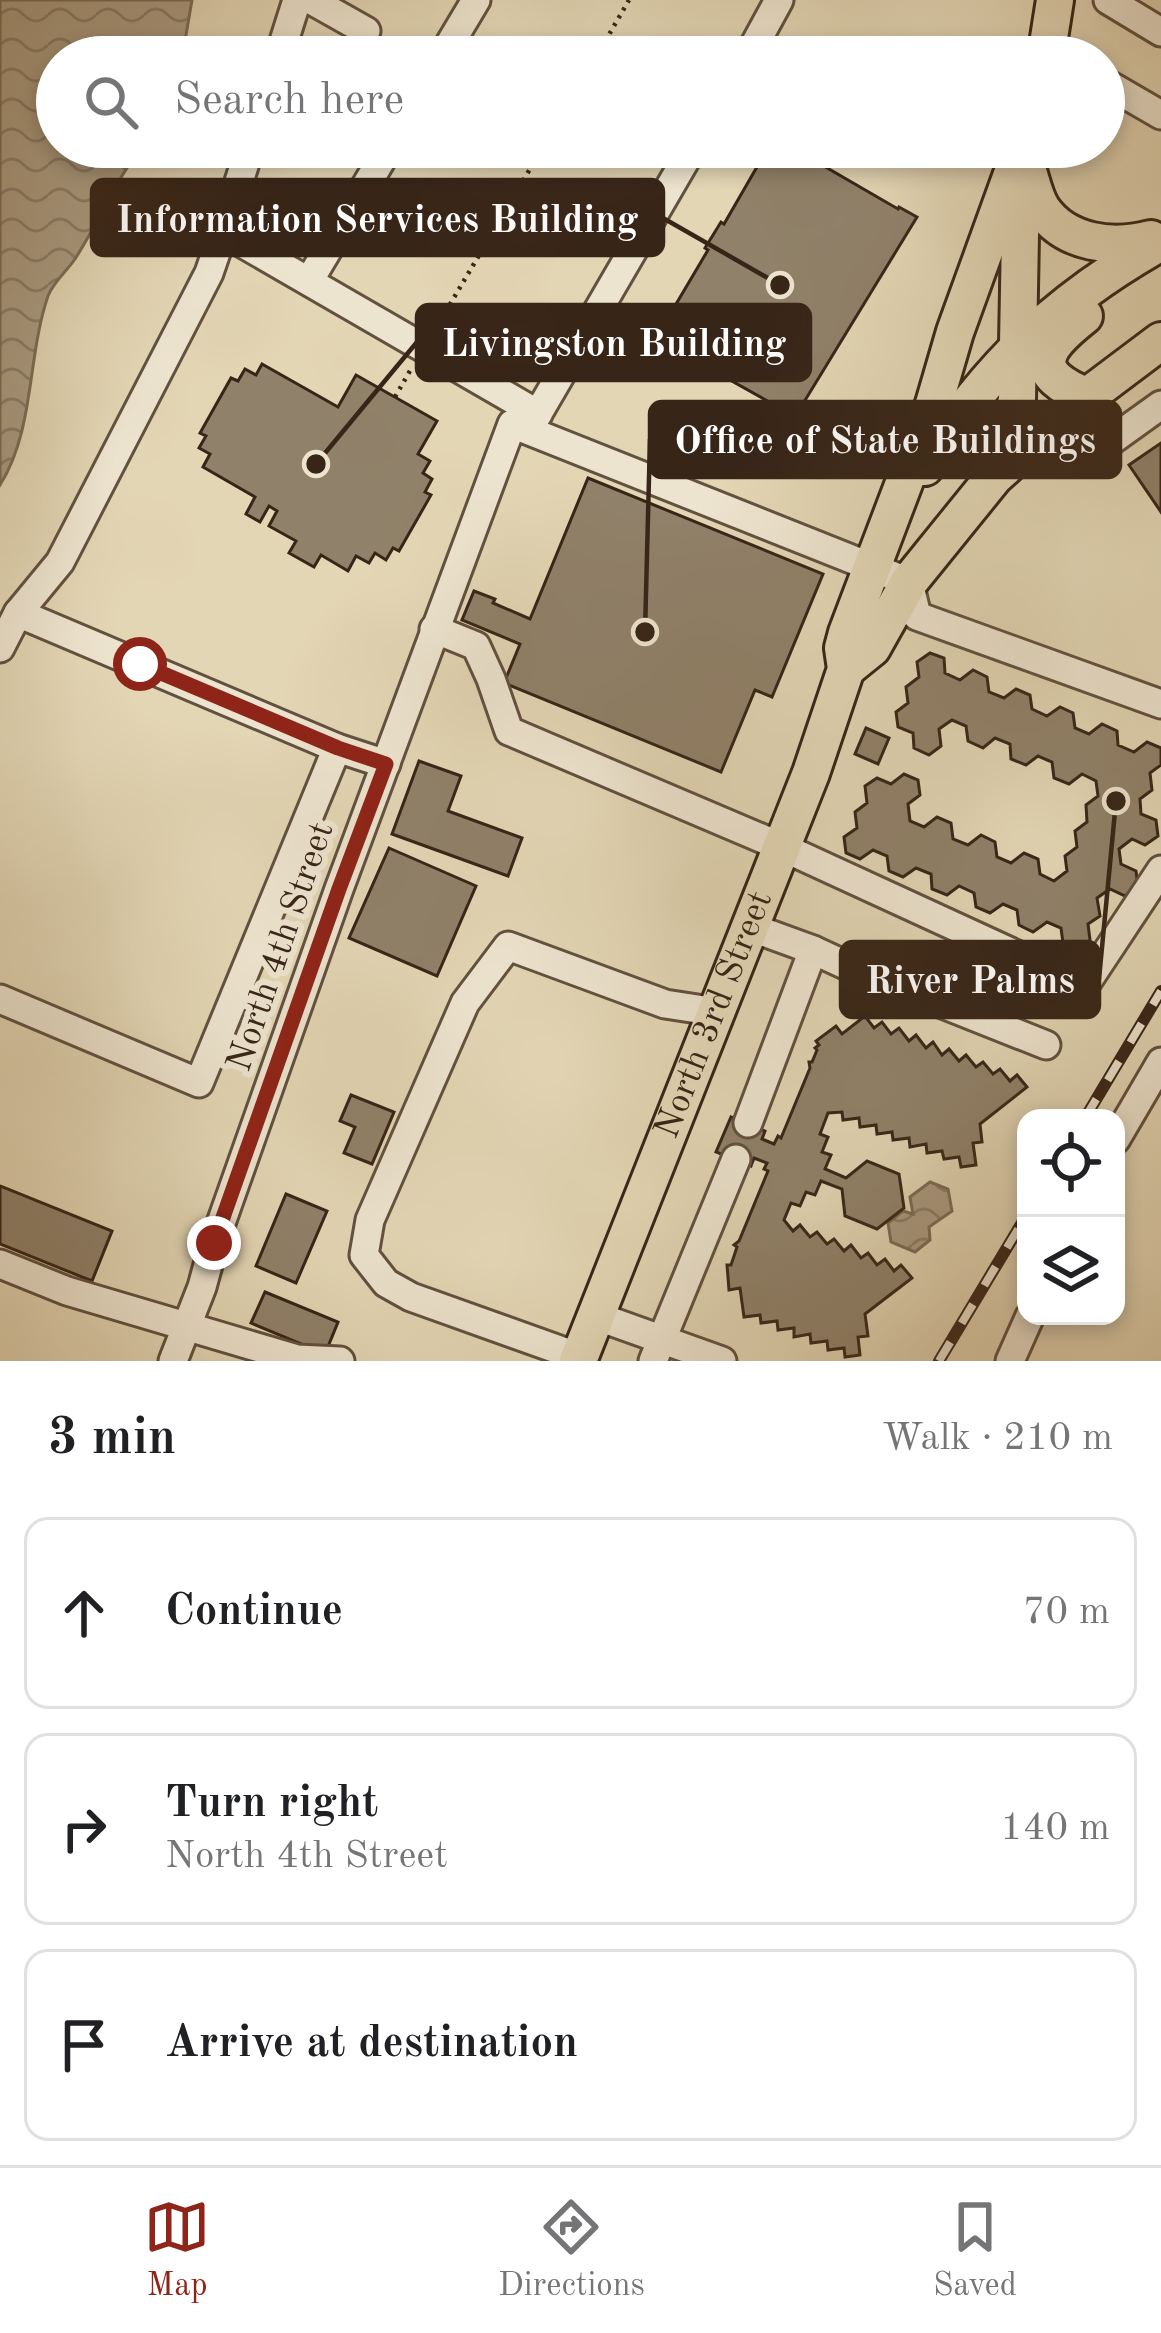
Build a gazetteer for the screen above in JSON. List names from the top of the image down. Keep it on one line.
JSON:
{"streets":{"main road":["North 3rd Street"],"street":["North 4th Street"]},"places":["Information Services Building","Livingston Building","Office of State Buildings","River Palms"],"page":{"search":"Search here","heading":["3 min","Walk · 210 m"],"list":[["Continue","70 m"],["Turn right","North 4th Street","140 m"],"Arrive at destination"],"nav":["Map","Directions","Saved"]}}
